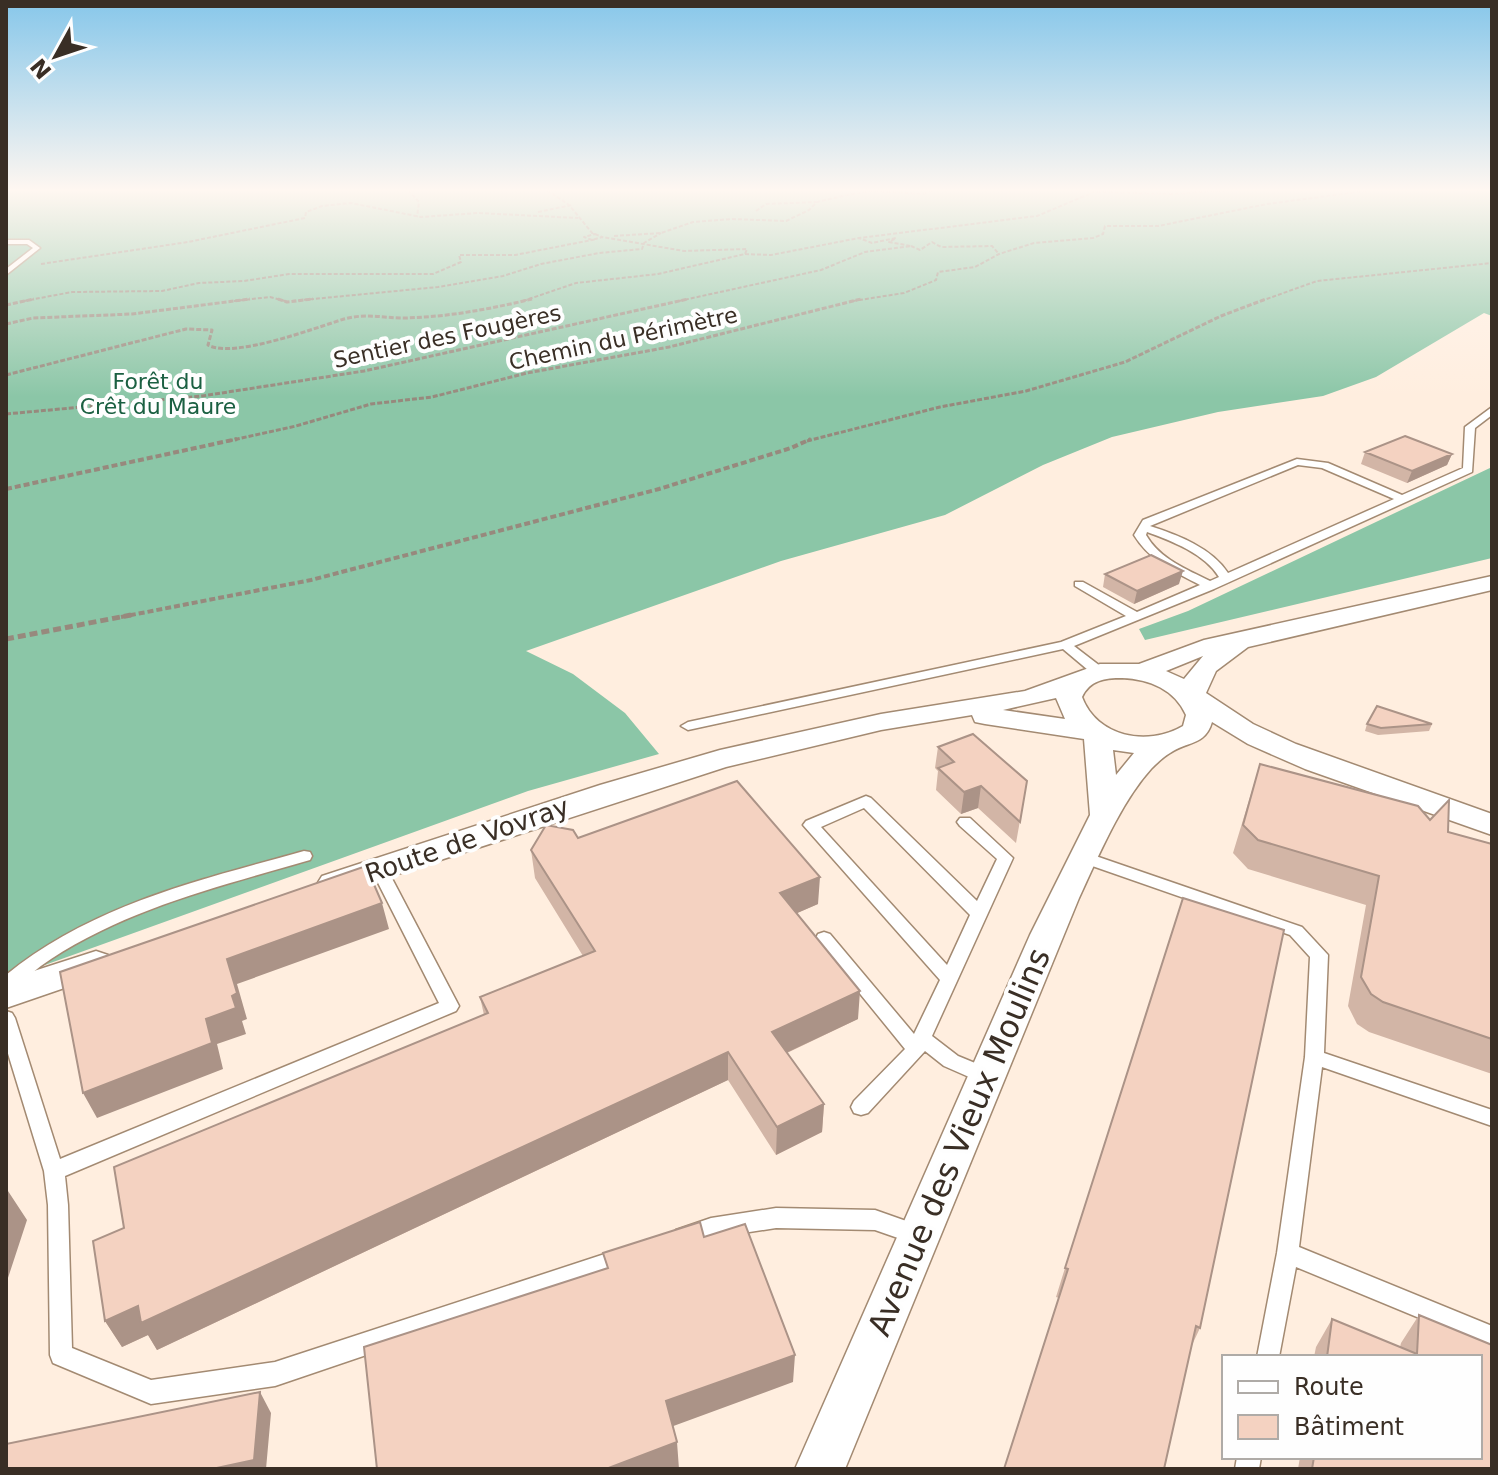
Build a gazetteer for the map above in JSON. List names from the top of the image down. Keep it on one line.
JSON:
{"streets":{"street":["Route de Vovray","Avenue des Vieux Moulins"],"path":["Sentier des Fougères","Chemin du Périmètre"]},"crossings":[["Route de Vovray","Avenue des Vieux Moulins"]],"parks":["Forêt du Crêt du Maure"],"legend":["Route","Bâtiment"],"north":"bottom left"}
